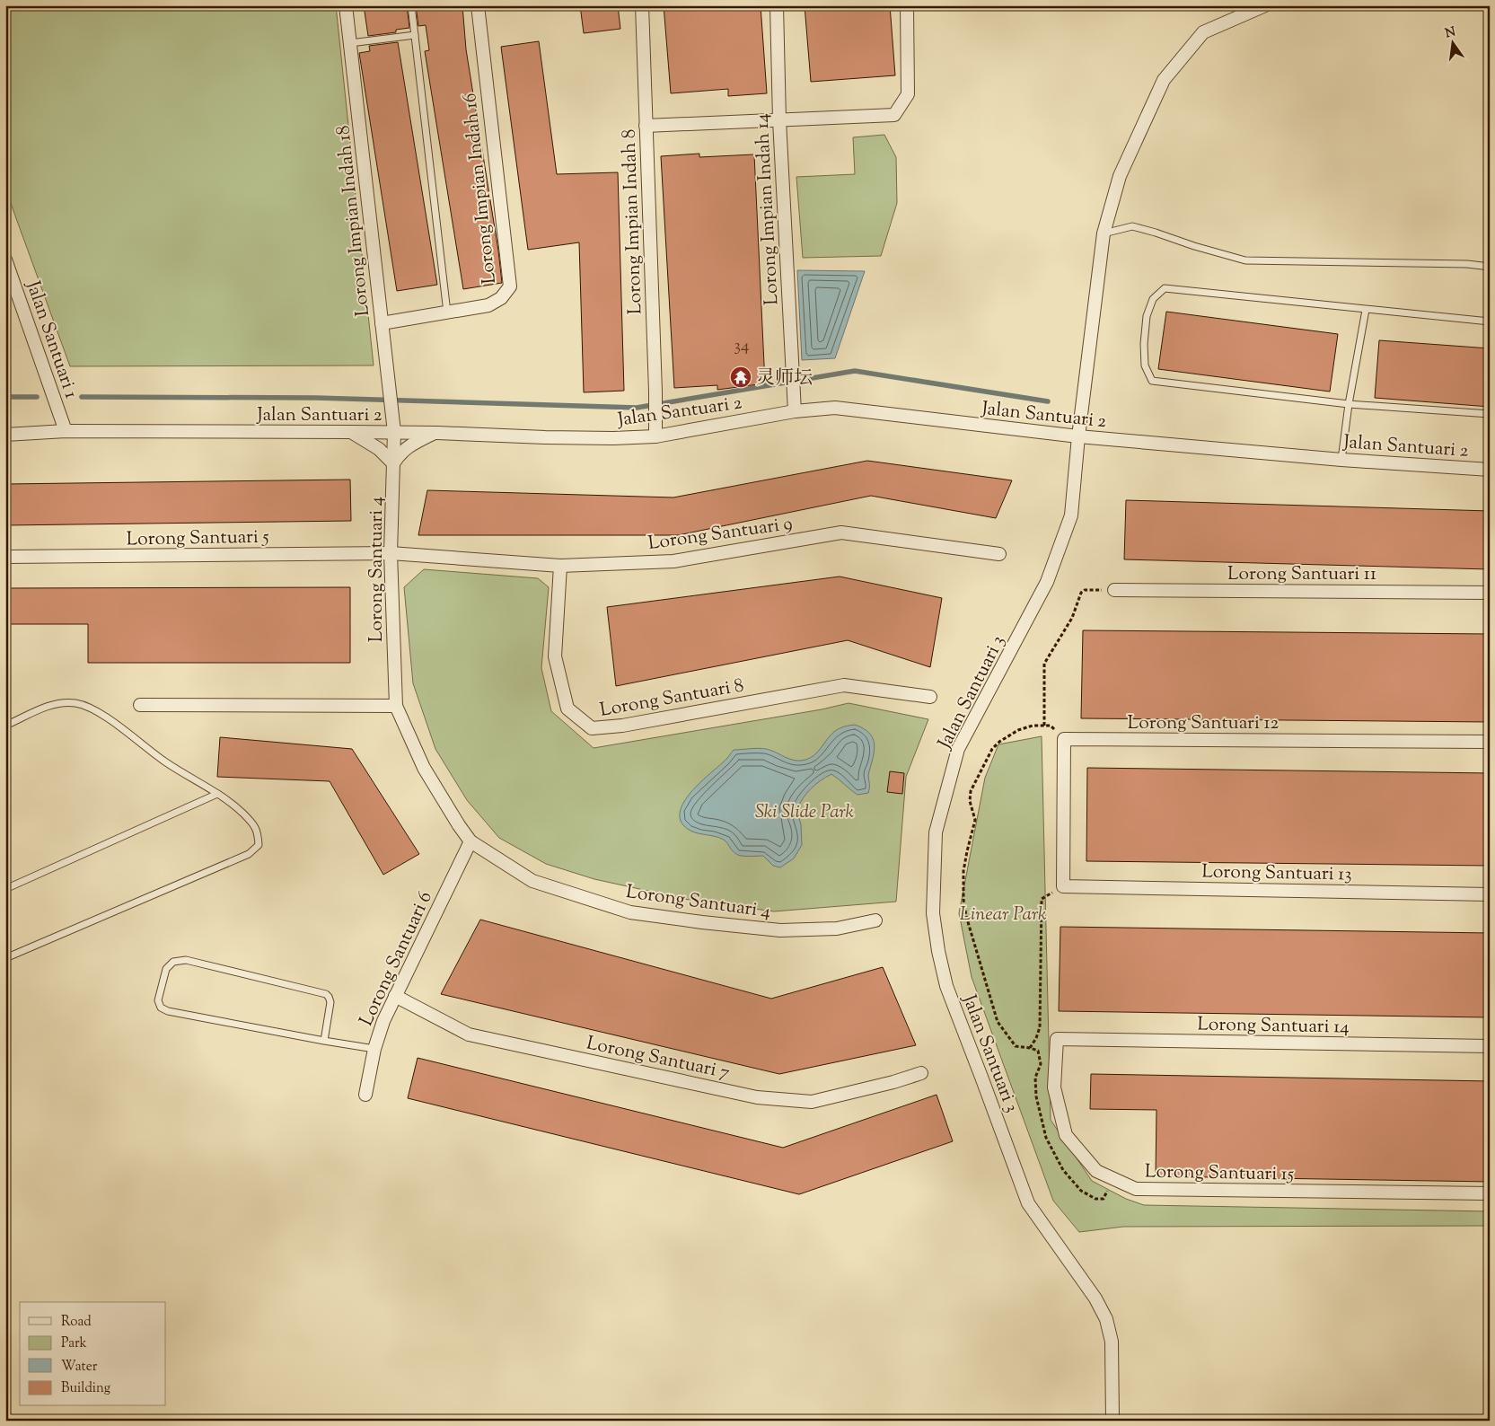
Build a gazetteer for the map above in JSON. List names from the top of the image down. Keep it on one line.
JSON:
{"streets":{"street":["Lorong Impian Indah 16","Lorong Impian Indah 14","Lorong Impian Indah 18","Lorong Impian Indah 8","Jalan Santuari 1","Jalan Santuari 2","Lorong Santuari 9","Lorong Santuari 5","Lorong Santuari 4","Lorong Santuari 11","Jalan Santuari 3","Lorong Santuari 8","Lorong Santuari 12","Lorong Santuari 13","Lorong Santuari 6","Lorong Santuari 14","Lorong Santuari 7","Lorong Santuari 15"]},"crossings":[["Lorong Impian Indah 16","Lorong Impian Indah 18"],["Lorong Impian Indah 14","Jalan Santuari 2"],["Lorong Impian Indah 18","Jalan Santuari 2"],["Lorong Impian Indah 18","Lorong Santuari 4"],["Lorong Impian Indah 8","Jalan Santuari 2"],["Jalan Santuari 1","Jalan Santuari 2"],["Jalan Santuari 2","Lorong Santuari 4"],["Jalan Santuari 2","Jalan Santuari 3"],["Lorong Santuari 9","Lorong Santuari 5"],["Lorong Santuari 9","Lorong Santuari 4"],["Lorong Santuari 9","Lorong Santuari 8"],["Lorong Santuari 5","Lorong Santuari 4"],["Lorong Santuari 4","Lorong Santuari 6"],["Lorong Santuari 6","Lorong Santuari 7"],["Lorong Santuari 14","Lorong Santuari 15"]],"parks":["Ski Slide Park","Linear Park"],"places":{"temple":["灵师坛"]},"house_numbers":["34"],"legend":["Road","Park","Water","Building"],"north":"top"}
